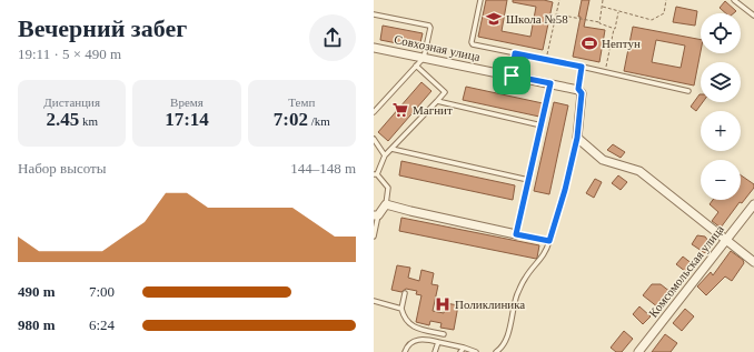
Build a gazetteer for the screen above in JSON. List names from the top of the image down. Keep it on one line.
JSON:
{"streets":{"street":["Совхозная улица","Комсомольская улица"]},"places":{"school or university":["Школа №58"],"sports":["Нептун"],"supermarket":["Магнит"],"hospital":["Поликлиника"]},"page":{"heading":["Вечерний забег","19:11 · 5 × 490 m"],"map_buttons":["+","−"],"stats":[["Дистанция","2.45 km"],["Время","17:14"],["Темп","7:02 /km"]],"chart":["Набор высоты","144–148 m"],"list":[{"name":"490 m","note":"7:00"},{"name":"980 m","note":"6:24"}]}}
